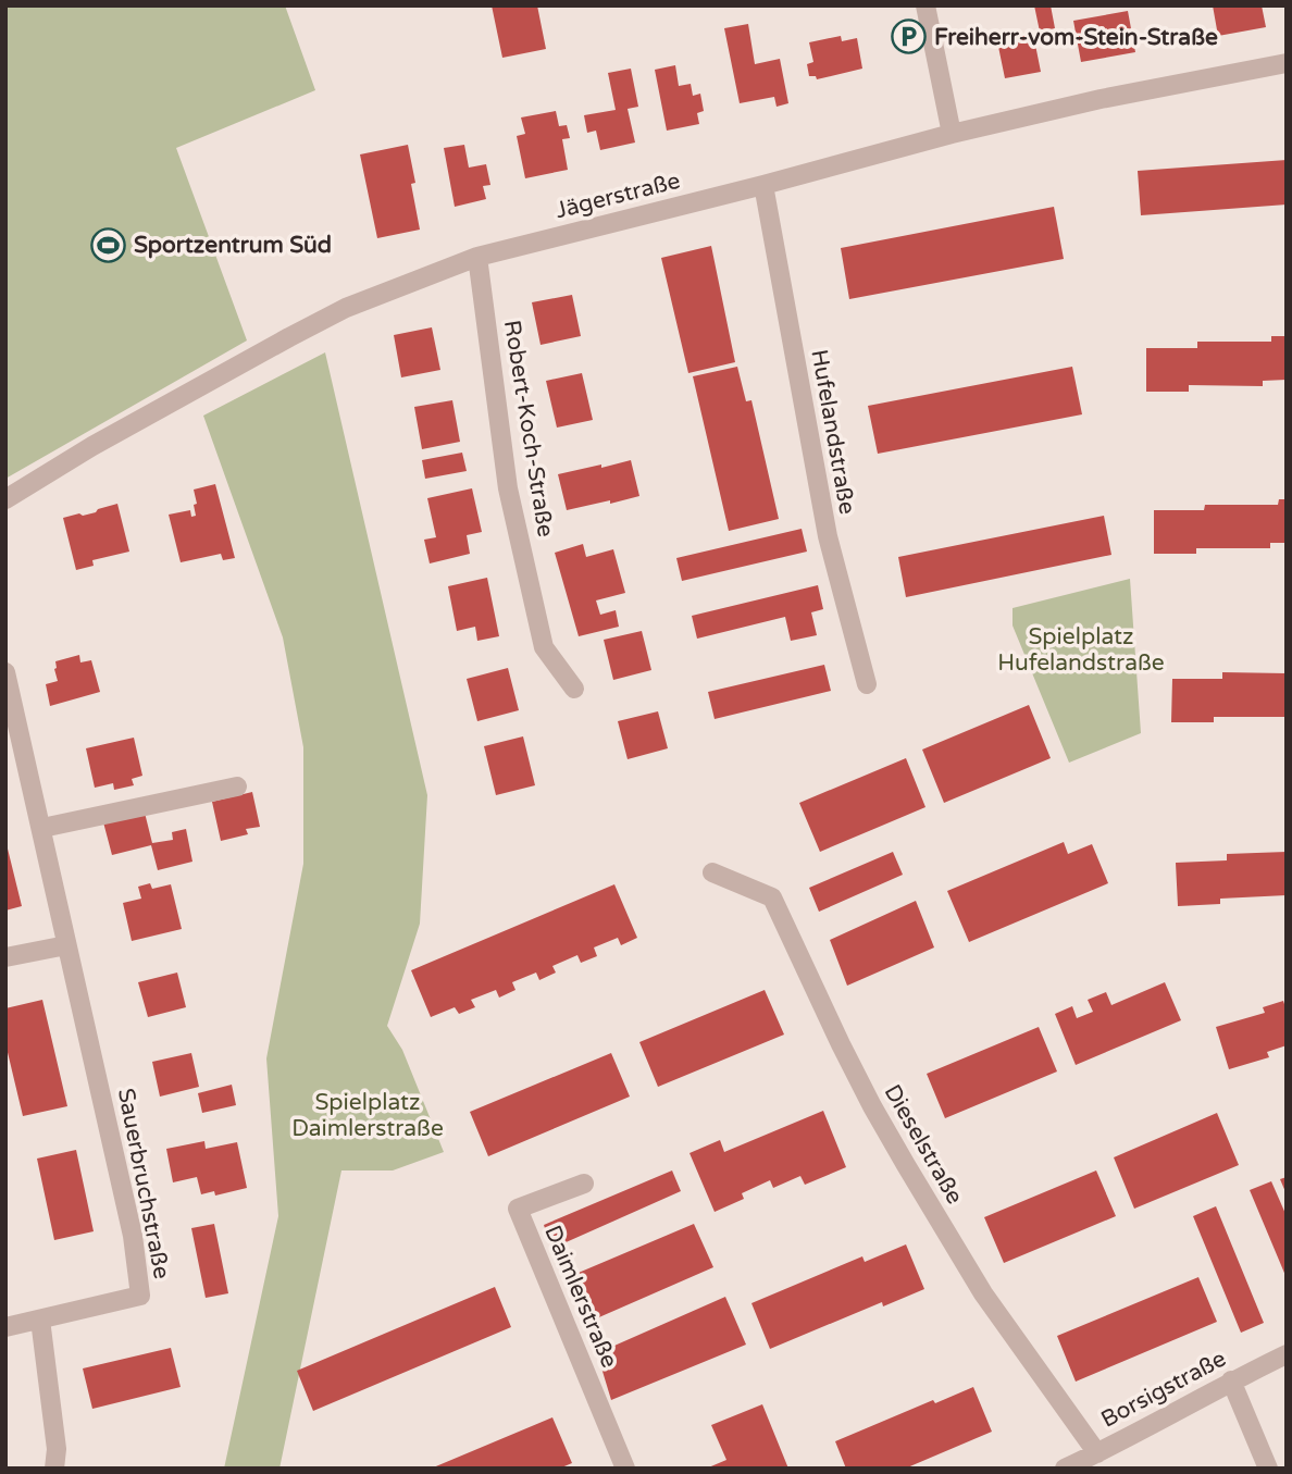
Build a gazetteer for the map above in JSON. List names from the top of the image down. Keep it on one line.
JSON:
{"streets":{"street":["Jägerstraße","Robert-Koch-Straße","Hufelandstraße","Dieselstraße","Sauerbruchstraße","Daimlerstraße","Borsigstraße"]},"crossings":[["Jägerstraße","Robert-Koch-Straße"],["Jägerstraße","Hufelandstraße"],["Dieselstraße","Borsigstraße"]],"parks":["Spielplatz Hufelandstraße","Spielplatz Daimlerstraße"],"places":{"parking":["Freiherr-vom-Stein-Straße"],"sports":["Sportzentrum Süd"]}}
